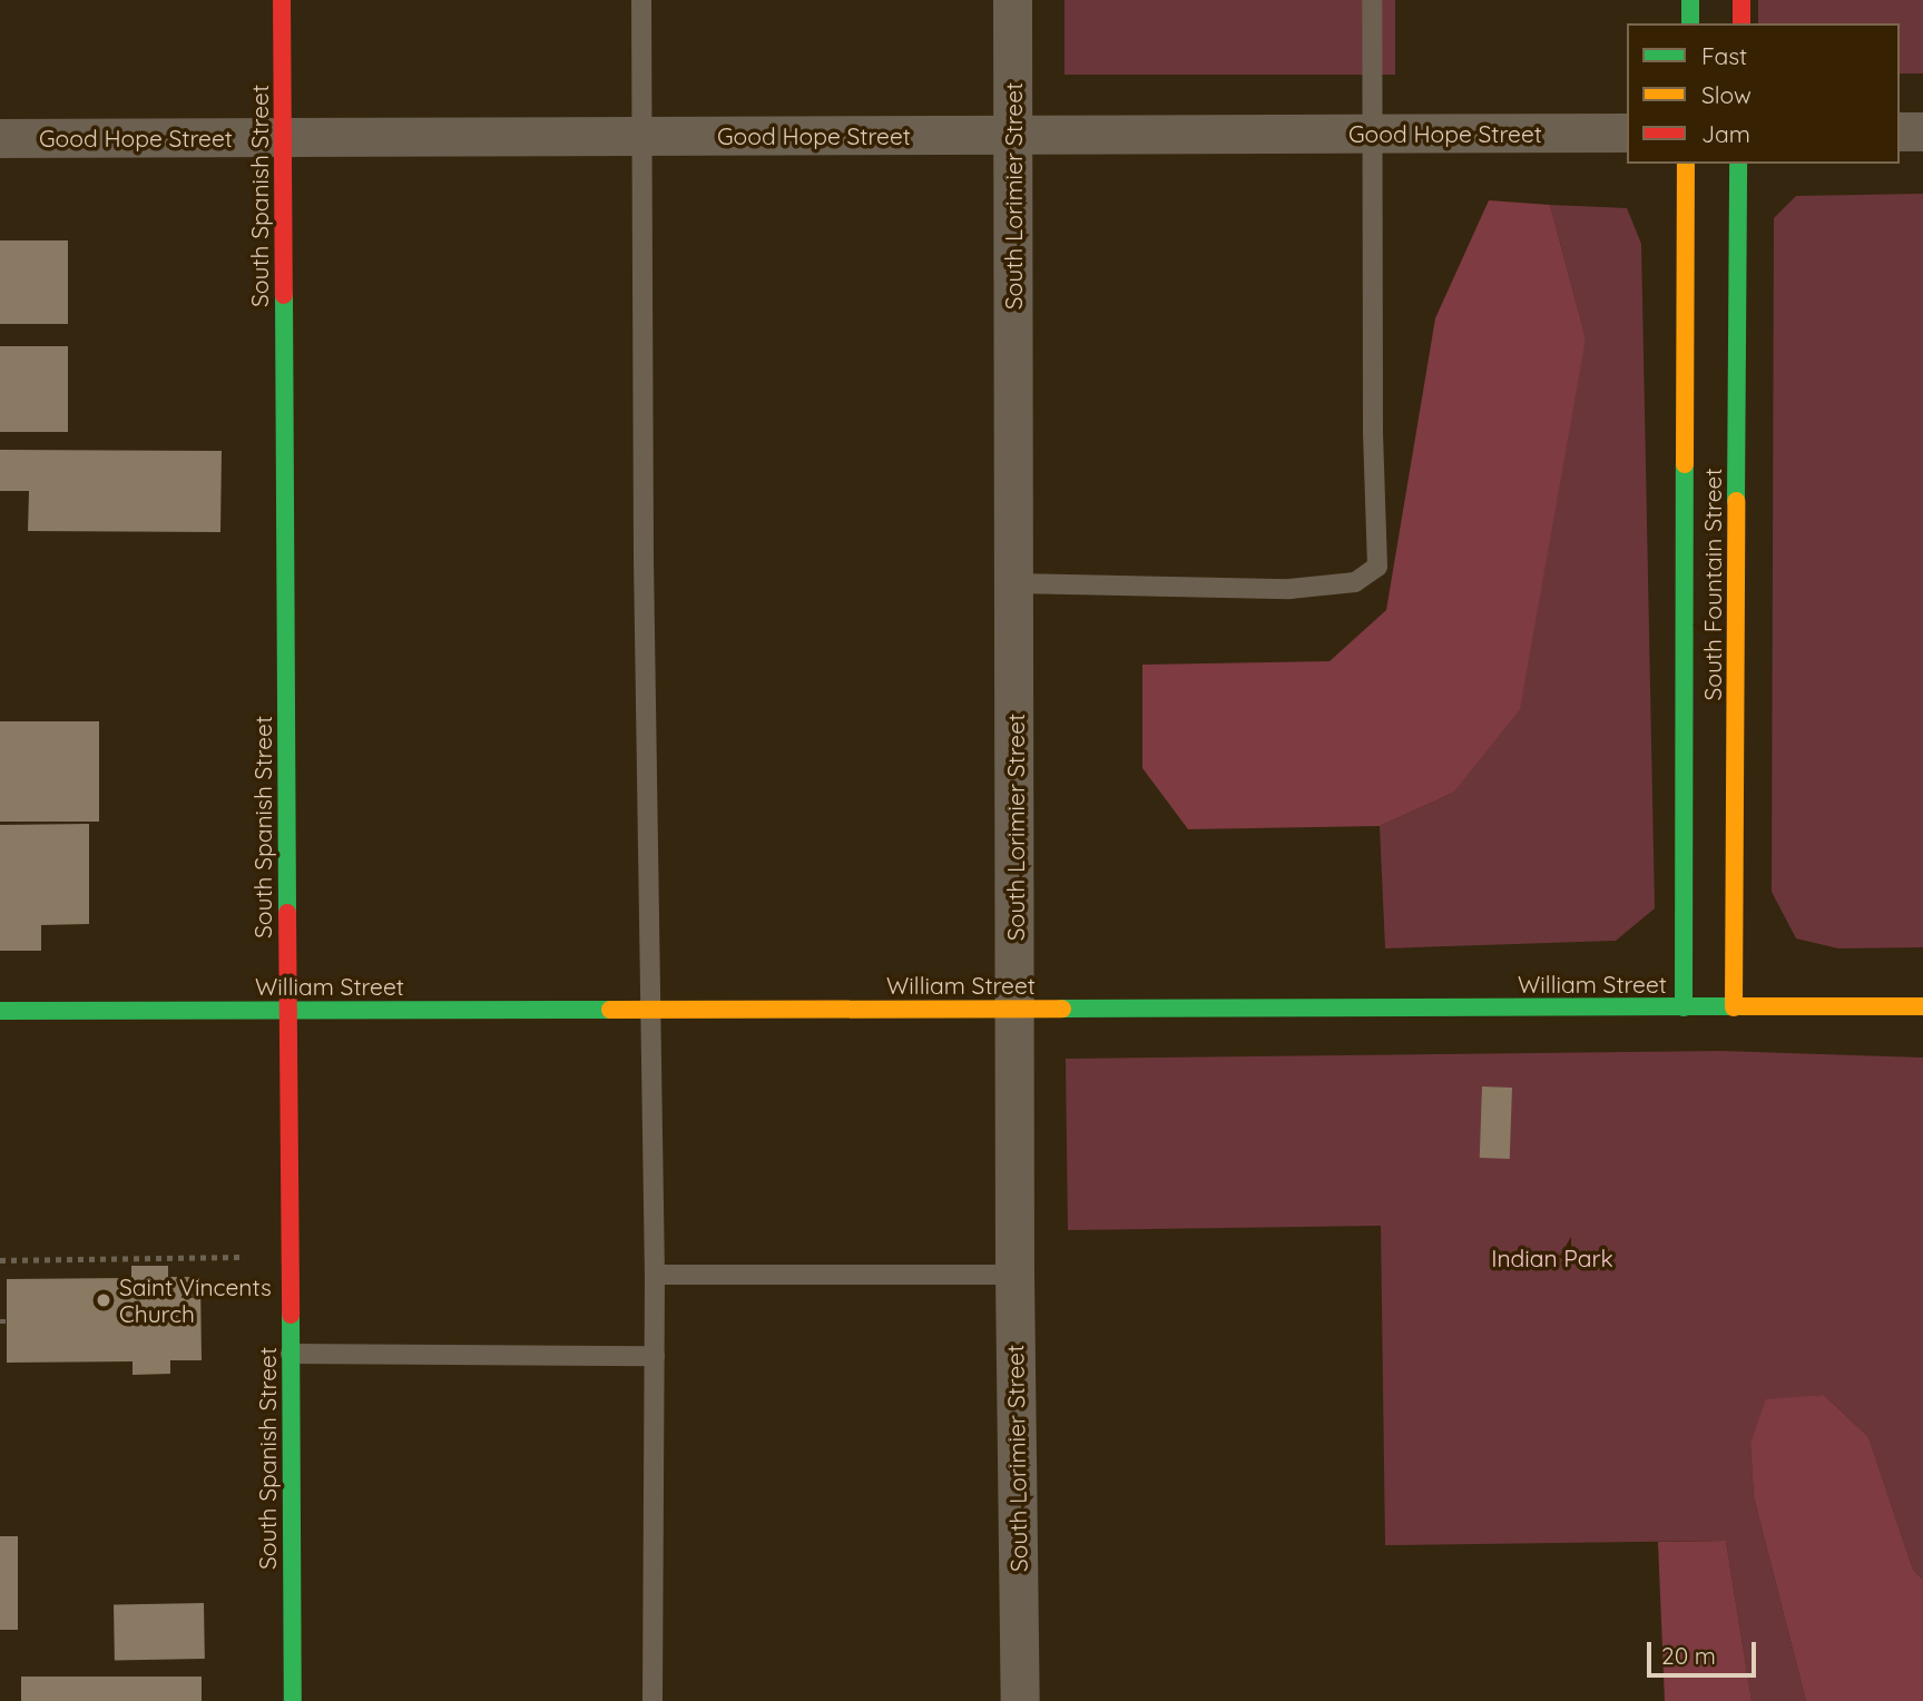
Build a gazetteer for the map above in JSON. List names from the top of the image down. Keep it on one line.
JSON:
{"streets":{"street":["Good Hope Street","South Spanish Street","South Lorimier Street","South Fountain Street","William Street"]},"crossings":[["Good Hope Street","South Spanish Street"],["Good Hope Street","South Lorimier Street"],["South Spanish Street","William Street"],["South Lorimier Street","William Street"],["South Fountain Street","William Street"]],"parks":["Indian Park"],"places":["Saint Vincents Church"],"legend":["Fast","Slow","Jam"],"scale_bar":"20 m"}
